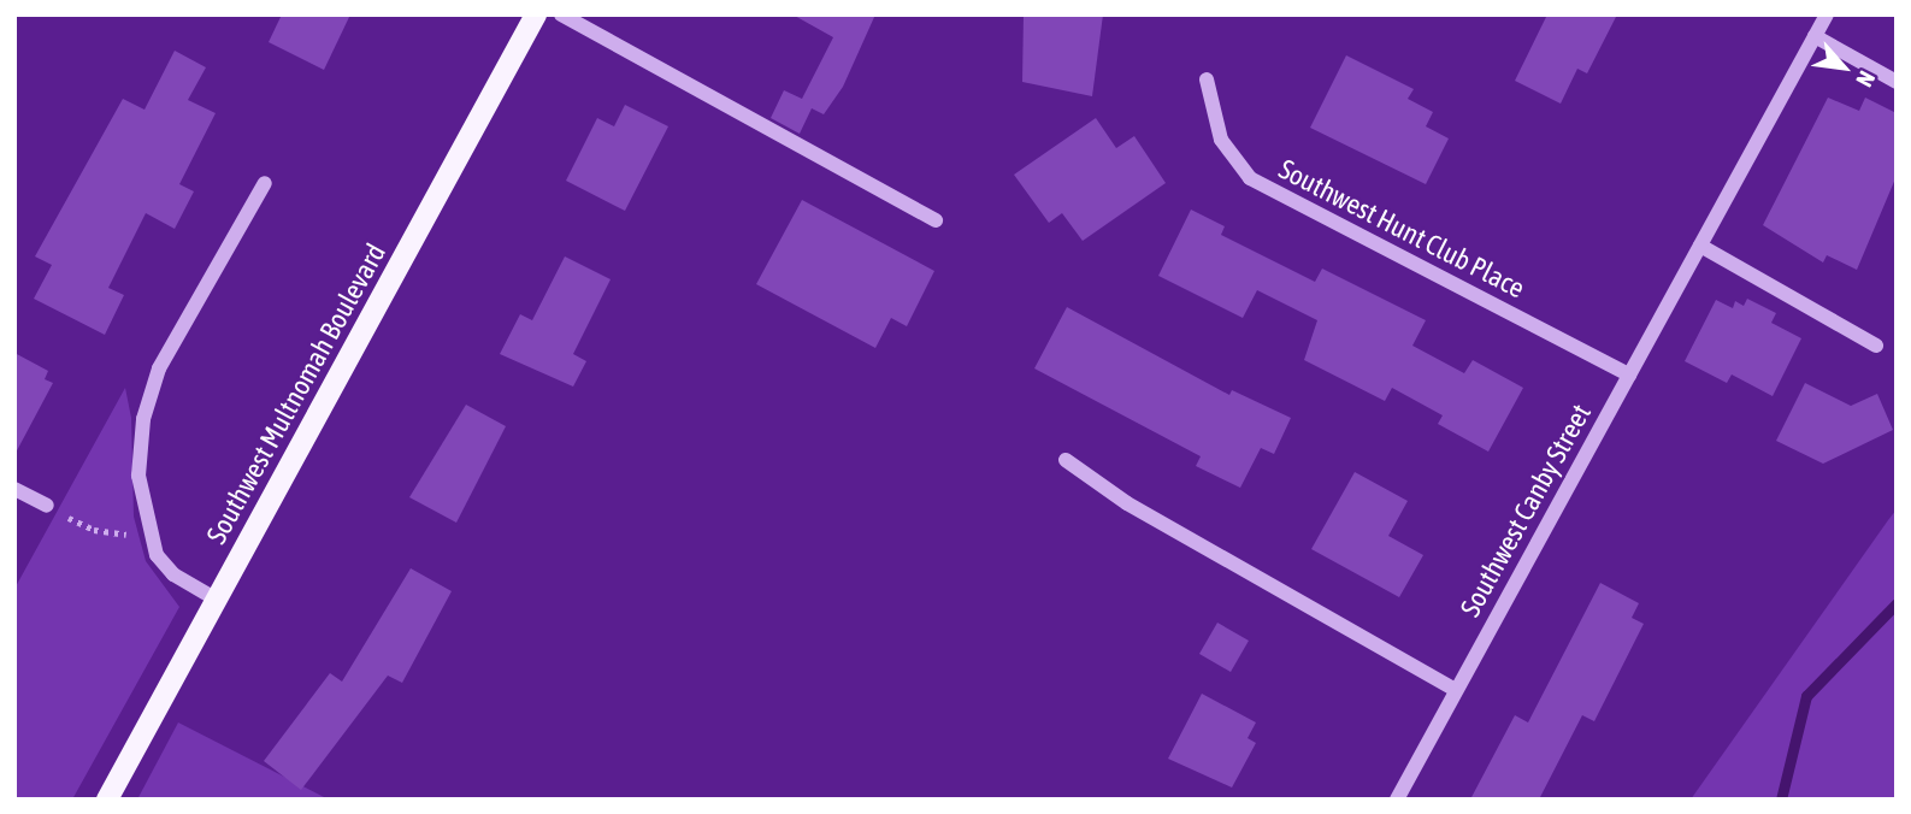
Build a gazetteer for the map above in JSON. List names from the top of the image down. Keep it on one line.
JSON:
{"streets":{"main road":["Southwest Multnomah Boulevard"],"street":["Southwest Hunt Club Place","Southwest Canby Street"]},"crossings":[["Southwest Hunt Club Place","Southwest Canby Street"]],"north":"bottom right"}
